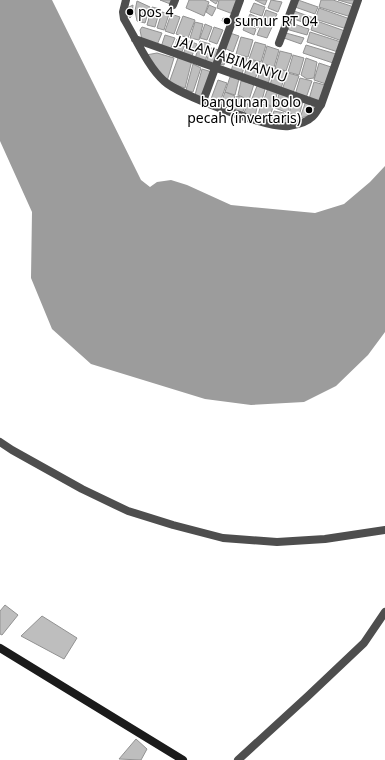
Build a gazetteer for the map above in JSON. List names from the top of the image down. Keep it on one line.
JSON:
{"streets":{"street":["JALAN ABIMANYU"]},"places":["pos 4","sumur RT 04","bangunan bolo pecah (invertaris)"]}
